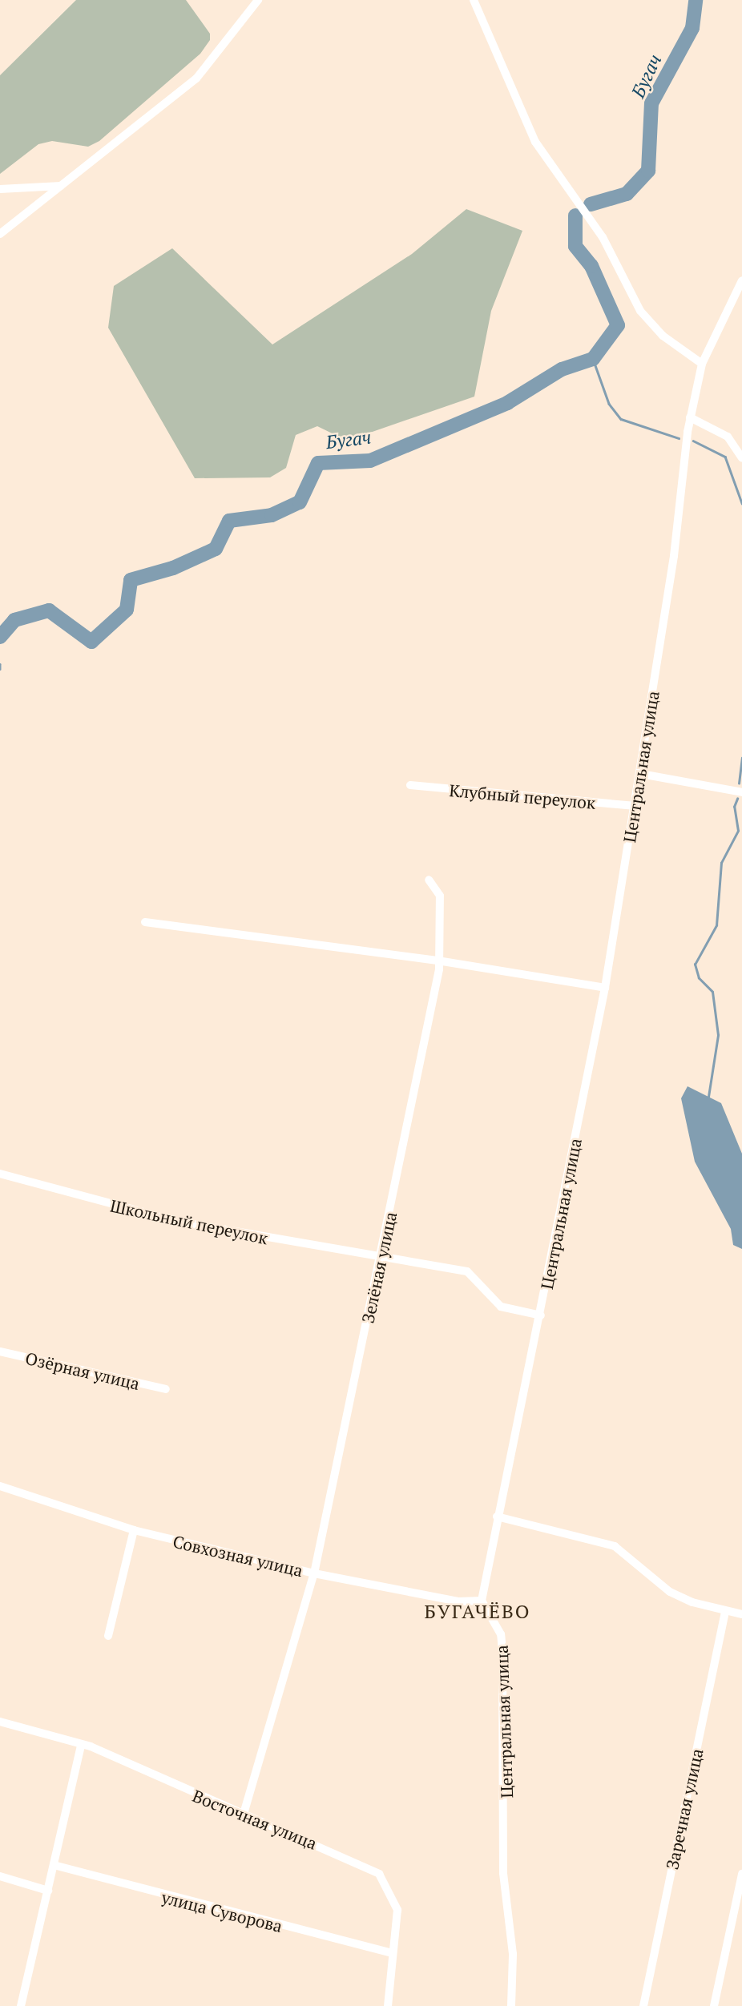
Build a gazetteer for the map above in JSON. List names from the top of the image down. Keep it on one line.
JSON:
{"streets":{"street":["Центральная улица","Клубный переулок","Школьный переулок","Зелёная улица","Озёрная улица","Совхозная улица","Заречная улица","Восточная улица","улица Суворова"]},"crossings":[["Центральная улица","Клубный переулок"],["Центральная улица","Школьный переулок"],["Центральная улица","Совхозная улица"],["Школьный переулок","Зелёная улица"],["Зелёная улица","Совхозная улица"],["Зелёная улица","Восточная улица"],["Восточная улица","улица Суворова"]],"districts":["БУГАЧЁВО"],"water":["Бугач"]}
